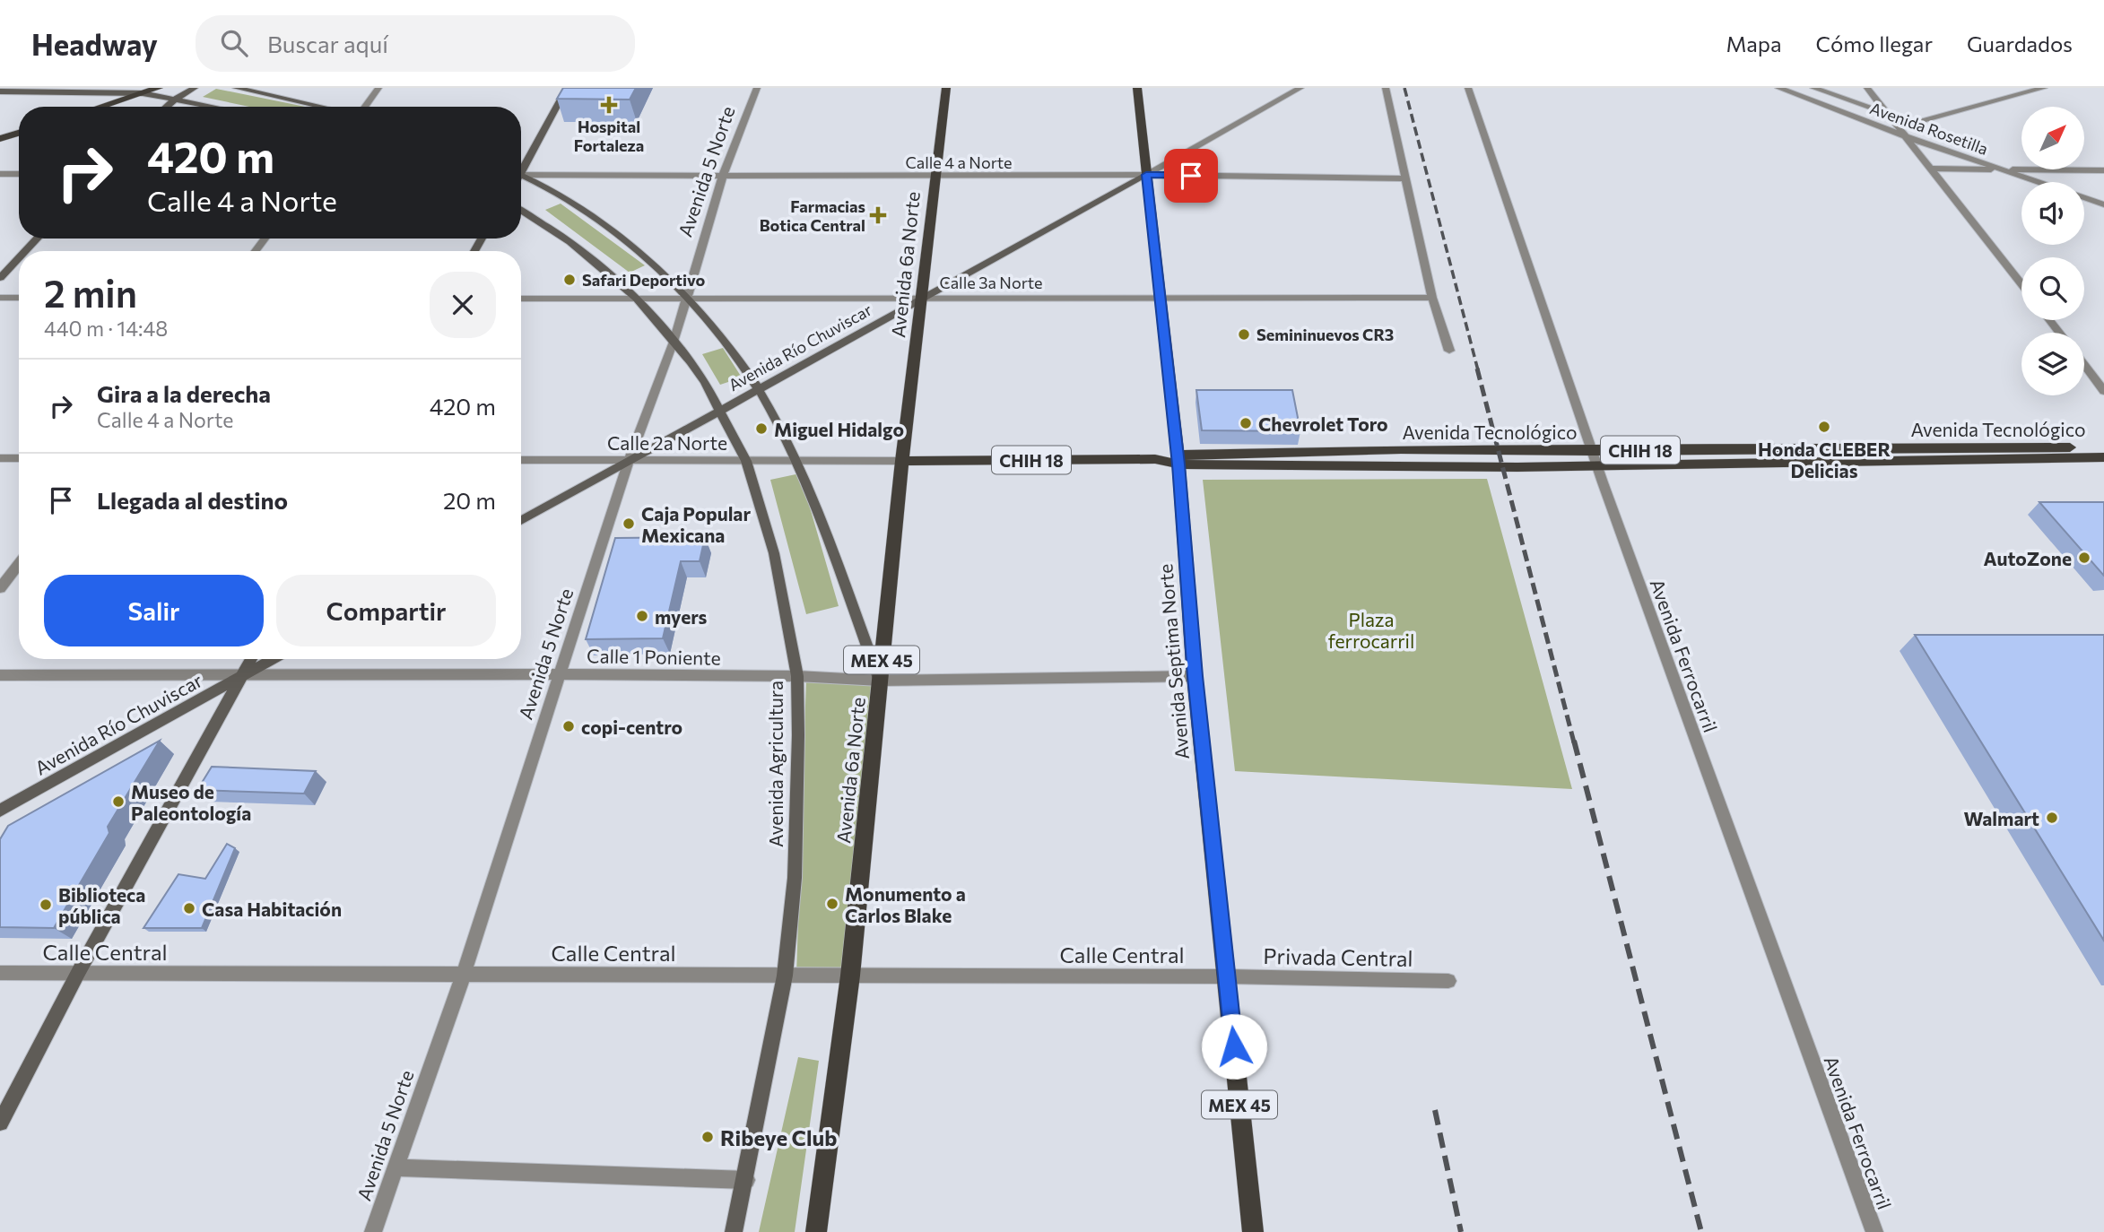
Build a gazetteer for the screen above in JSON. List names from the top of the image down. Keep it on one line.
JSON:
{"streets":{"main road":["Avenida 6a Norte","Avenida Río Chuviscar","Avenida Tecnológico","Calle 2a Norte","CHIH 18","MEX 45","Avenida Septima Norte","Avenida Agricultura"],"street":["Avenida Rosetilla","Calle 4 a Norte","Avenida 5 Norte","Calle 3a Norte","Avenida Ferrocarril","Calle 1 Poniente","Calle Central","Privada Central"]},"crossings":[["Calle 4 a Norte","Avenida 5 Norte"],["Calle 4 a Norte","Avenida 6a Norte"],["Calle 4 a Norte","Avenida Río Chuviscar"],["Calle 4 a Norte","Avenida Septima Norte"],["Avenida 5 Norte","Calle 3a Norte"],["Avenida 5 Norte","Avenida Río Chuviscar"],["Avenida 5 Norte","Calle 2a Norte"],["Avenida 5 Norte","Calle 1 Poniente"],["Avenida 5 Norte","Avenida Agricultura"],["Avenida 5 Norte","Calle Central"],["Avenida 6a Norte","Calle 3a Norte"],["Avenida 6a Norte","Avenida Río Chuviscar"],["Avenida 6a Norte","Calle 2a Norte"],["Avenida 6a Norte","Calle 1 Poniente"],["Avenida 6a Norte","Calle Central"],["Calle 3a Norte","Avenida Río Chuviscar"],["Calle 3a Norte","Avenida Septima Norte"],["Calle 3a Norte","Avenida Agricultura"],["Avenida Río Chuviscar","Calle 2a Norte"],["Avenida Río Chuviscar","Calle 1 Poniente"],["Avenida Río Chuviscar","Avenida Septima Norte"],["Avenida Río Chuviscar","Avenida Agricultura"],["Avenida Tecnológico","Calle 2a Norte"],["Avenida Tecnológico","Avenida Ferrocarril"],["Avenida Tecnológico","Avenida Septima Norte"],["Calle 2a Norte","Avenida Septima Norte"],["Calle 2a Norte","Avenida Agricultura"],["Calle 1 Poniente","Avenida Septima Norte"],["Calle 1 Poniente","Avenida Agricultura"],["Avenida Septima Norte","Calle Central"],["Avenida Septima Norte","Privada Central"],["Avenida Agricultura","Calle Central"],["Calle Central","Privada Central"]],"parks":["Plaza ferrocarril"],"places":{"health":["Hospital Fortaleza","Farmacias Botica Central"],"other":["Safari Deportivo","Semininuevos CR3","Chevrolet Toro","Honda CLEBER Delicias","Miguel Hidalgo","Caja Popular Mexicana","AutoZone","myers","copi-centro","Museo de Paleontología","Walmart","Monumento a Carlos Blake","Biblioteca pública","Casa Habitación","Ribeye Club"]},"north":"top right","page":{"header":"Headway","search":"Buscar aquí","nav":["Mapa","Cómo llegar","Guardados"],"turn":["420 m","Calle 4 a Norte"],"heading":["2 min","440 m · 14:48"],"list":[{"name":"Gira a la derecha","note":"Calle 4 a Norte","value":"420 m"},{"name":"Llegada al destino","value":"20 m"}],"buttons":["Salir","Compartir"]}}
